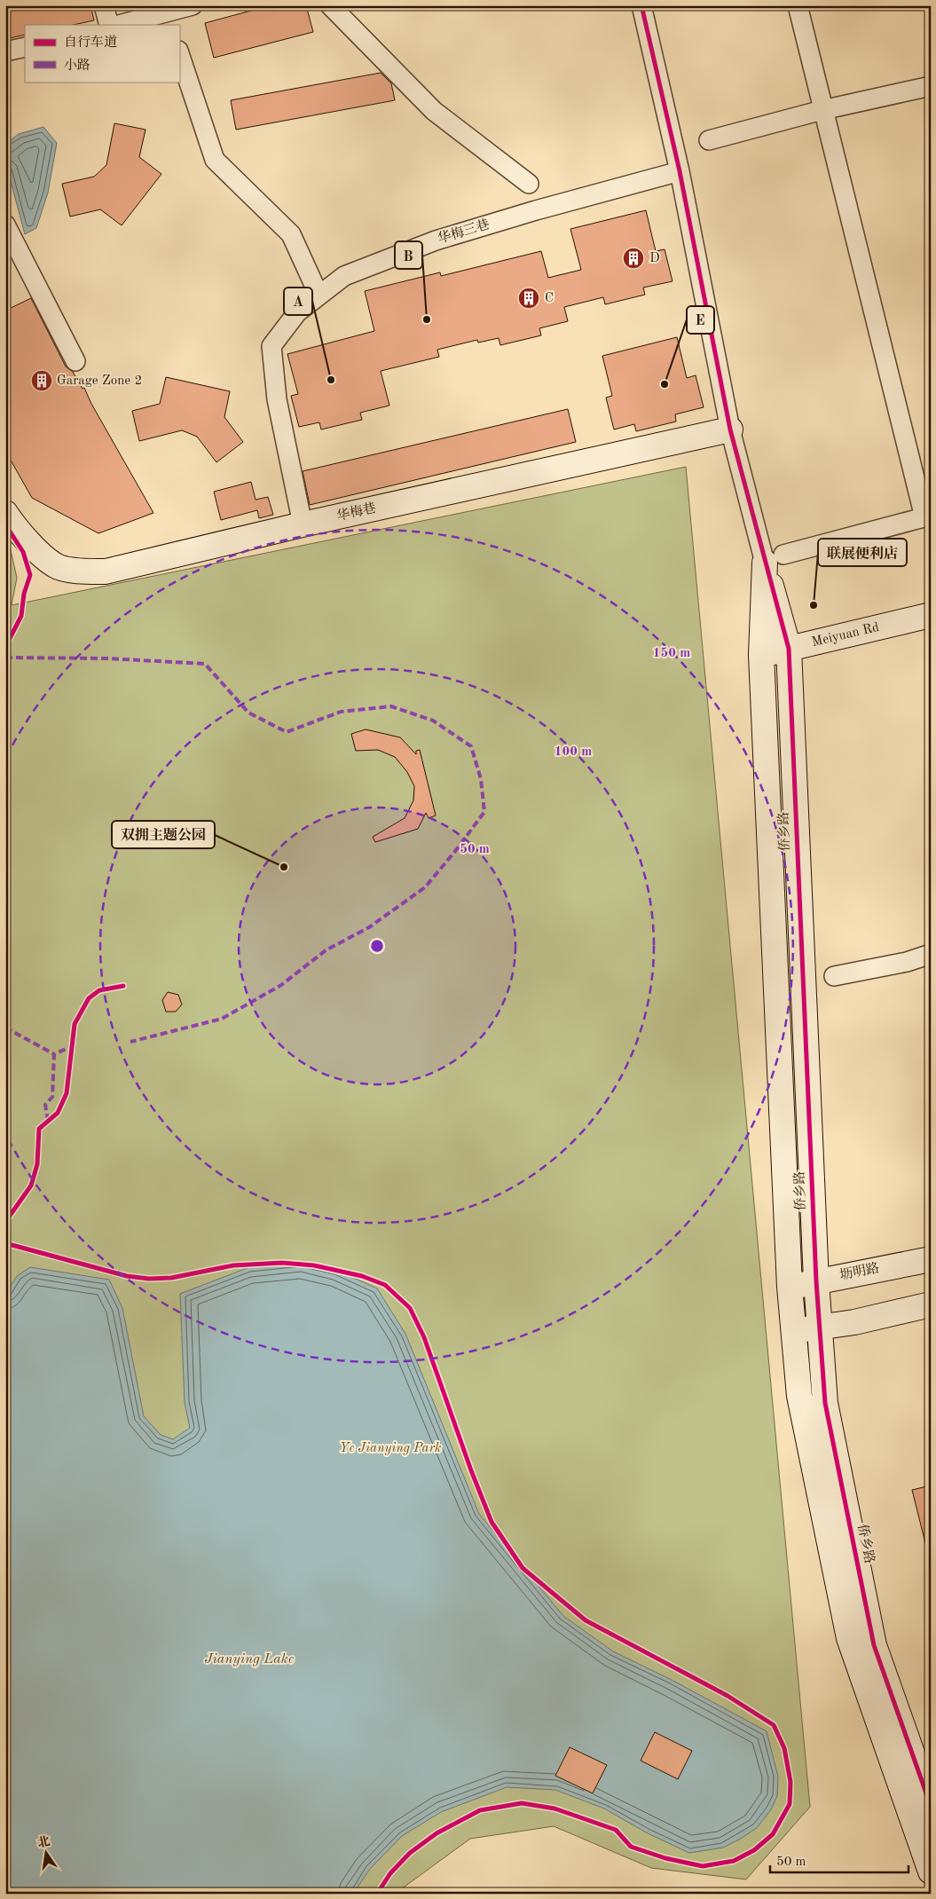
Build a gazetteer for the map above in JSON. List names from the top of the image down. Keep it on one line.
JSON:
{"streets":{"street":["华梅三巷","华梅巷","Meiyuan Rd","侨乡路","坜明路"]},"crossings":[["华梅三巷","华梅巷"],["Meiyuan Rd","侨乡路"],["侨乡路","坜明路"]],"water":["Jianying Lake"],"parks":["Ye Jianying Park"],"places":{"building":["D","C","Garage Zone 2"],"other":["B","A","E","联展便利店","双拥主题公园"]},"legend":["自行车道","小路"],"scale_bar":"50 m","north":"top","rings":["150 m","100 m","50 m"]}
